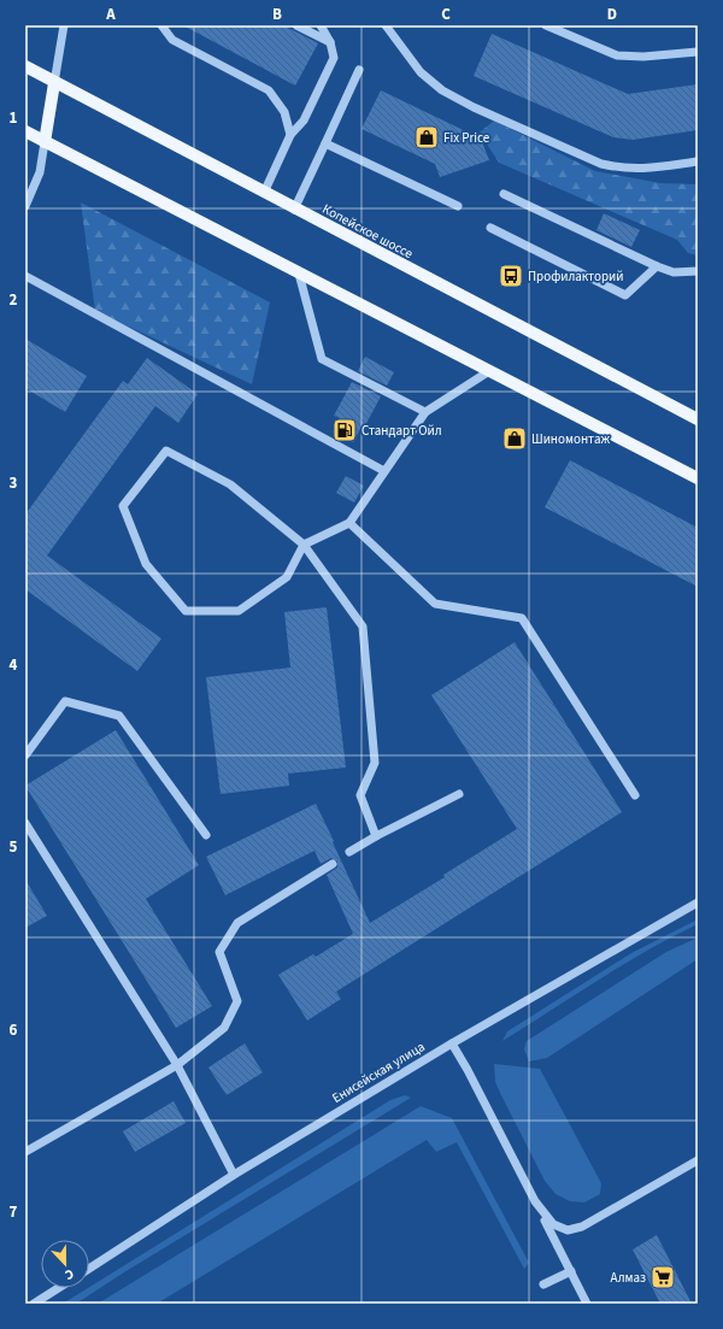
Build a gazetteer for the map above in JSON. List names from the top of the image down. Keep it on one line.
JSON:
{"streets":{"main road":["Копейское шоссе"],"street":["Енисейская улица"]},"places":{"shop":["Fix Price","Шиномонтаж"],"bus stop":["Профилакторий"],"fuel station":["Стандарт Ойл"],"supermarket":["Алмаз"]},"north":"bottom","grid":{"columns":["A","B","C","D"],"rows":["1","2","3","4","5","6","7"]}}
